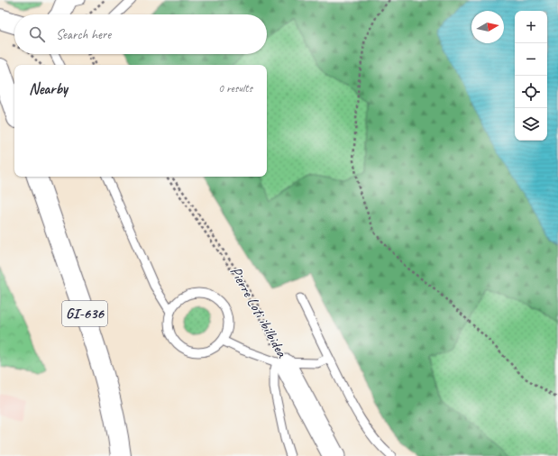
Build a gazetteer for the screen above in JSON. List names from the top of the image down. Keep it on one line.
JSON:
{"streets":{"main road":["GI-636"],"street":["Pierre Loti ibilbidea"]},"north":"right","page":{"map_buttons":["+","−"],"search":"Search here","heading":["Nearby","0 results"]}}
